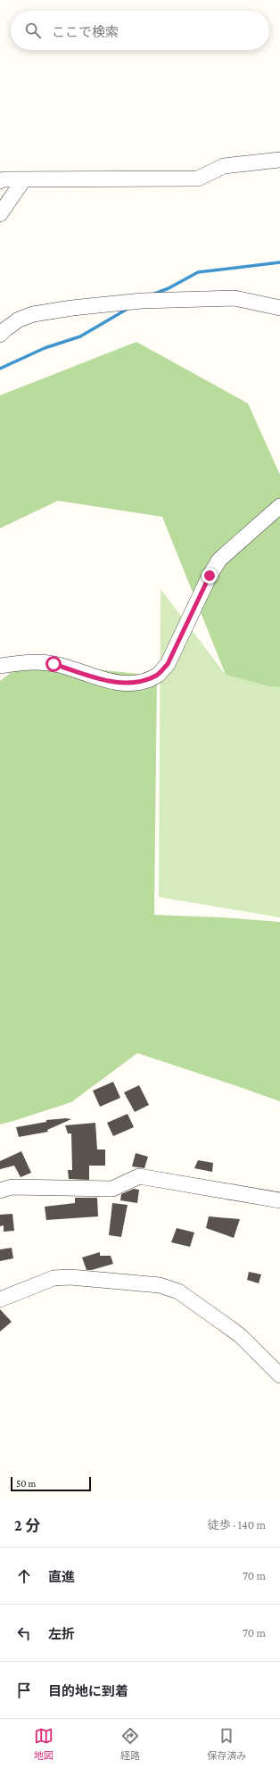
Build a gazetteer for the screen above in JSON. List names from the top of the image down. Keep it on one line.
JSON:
{"scale_bar":"50 m","page":{"search":"ここで検索","scale":"50 m","heading":["2 分","徒歩 · 140 m"],"list":[["直進","70 m"],["左折","70 m"],"目的地に到着"],"nav":["地図","経路","保存済み"]}}
